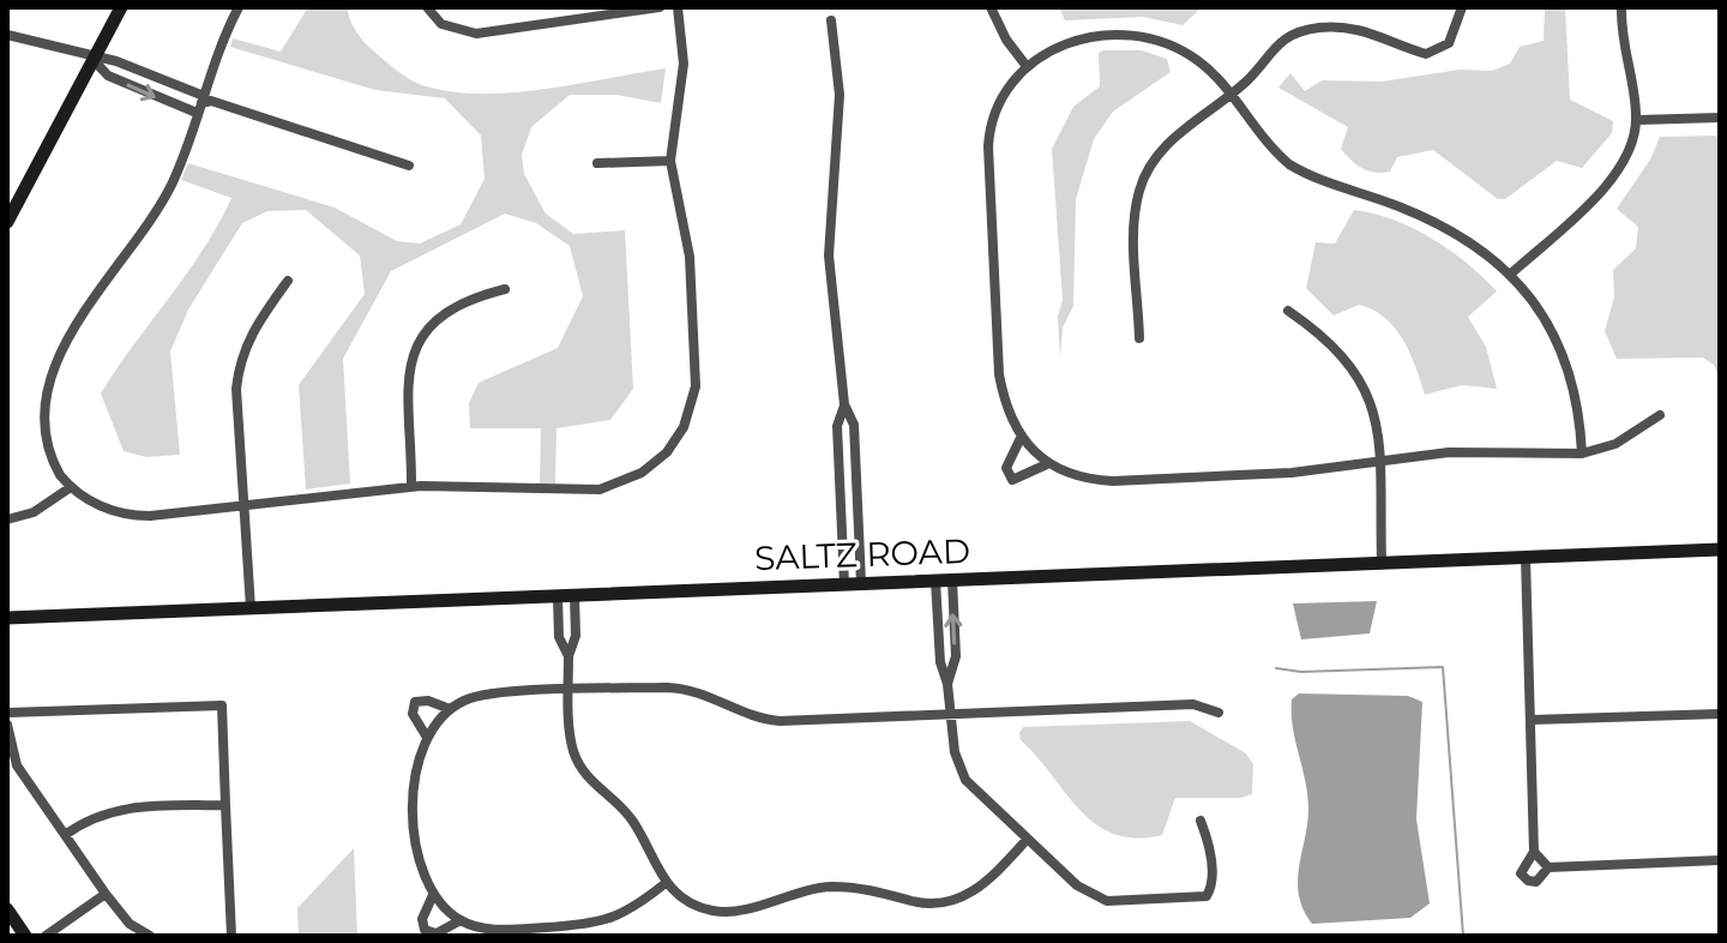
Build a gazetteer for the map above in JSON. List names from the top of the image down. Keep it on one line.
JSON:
{"streets":{"street":["SALTZ ROAD"]}}
